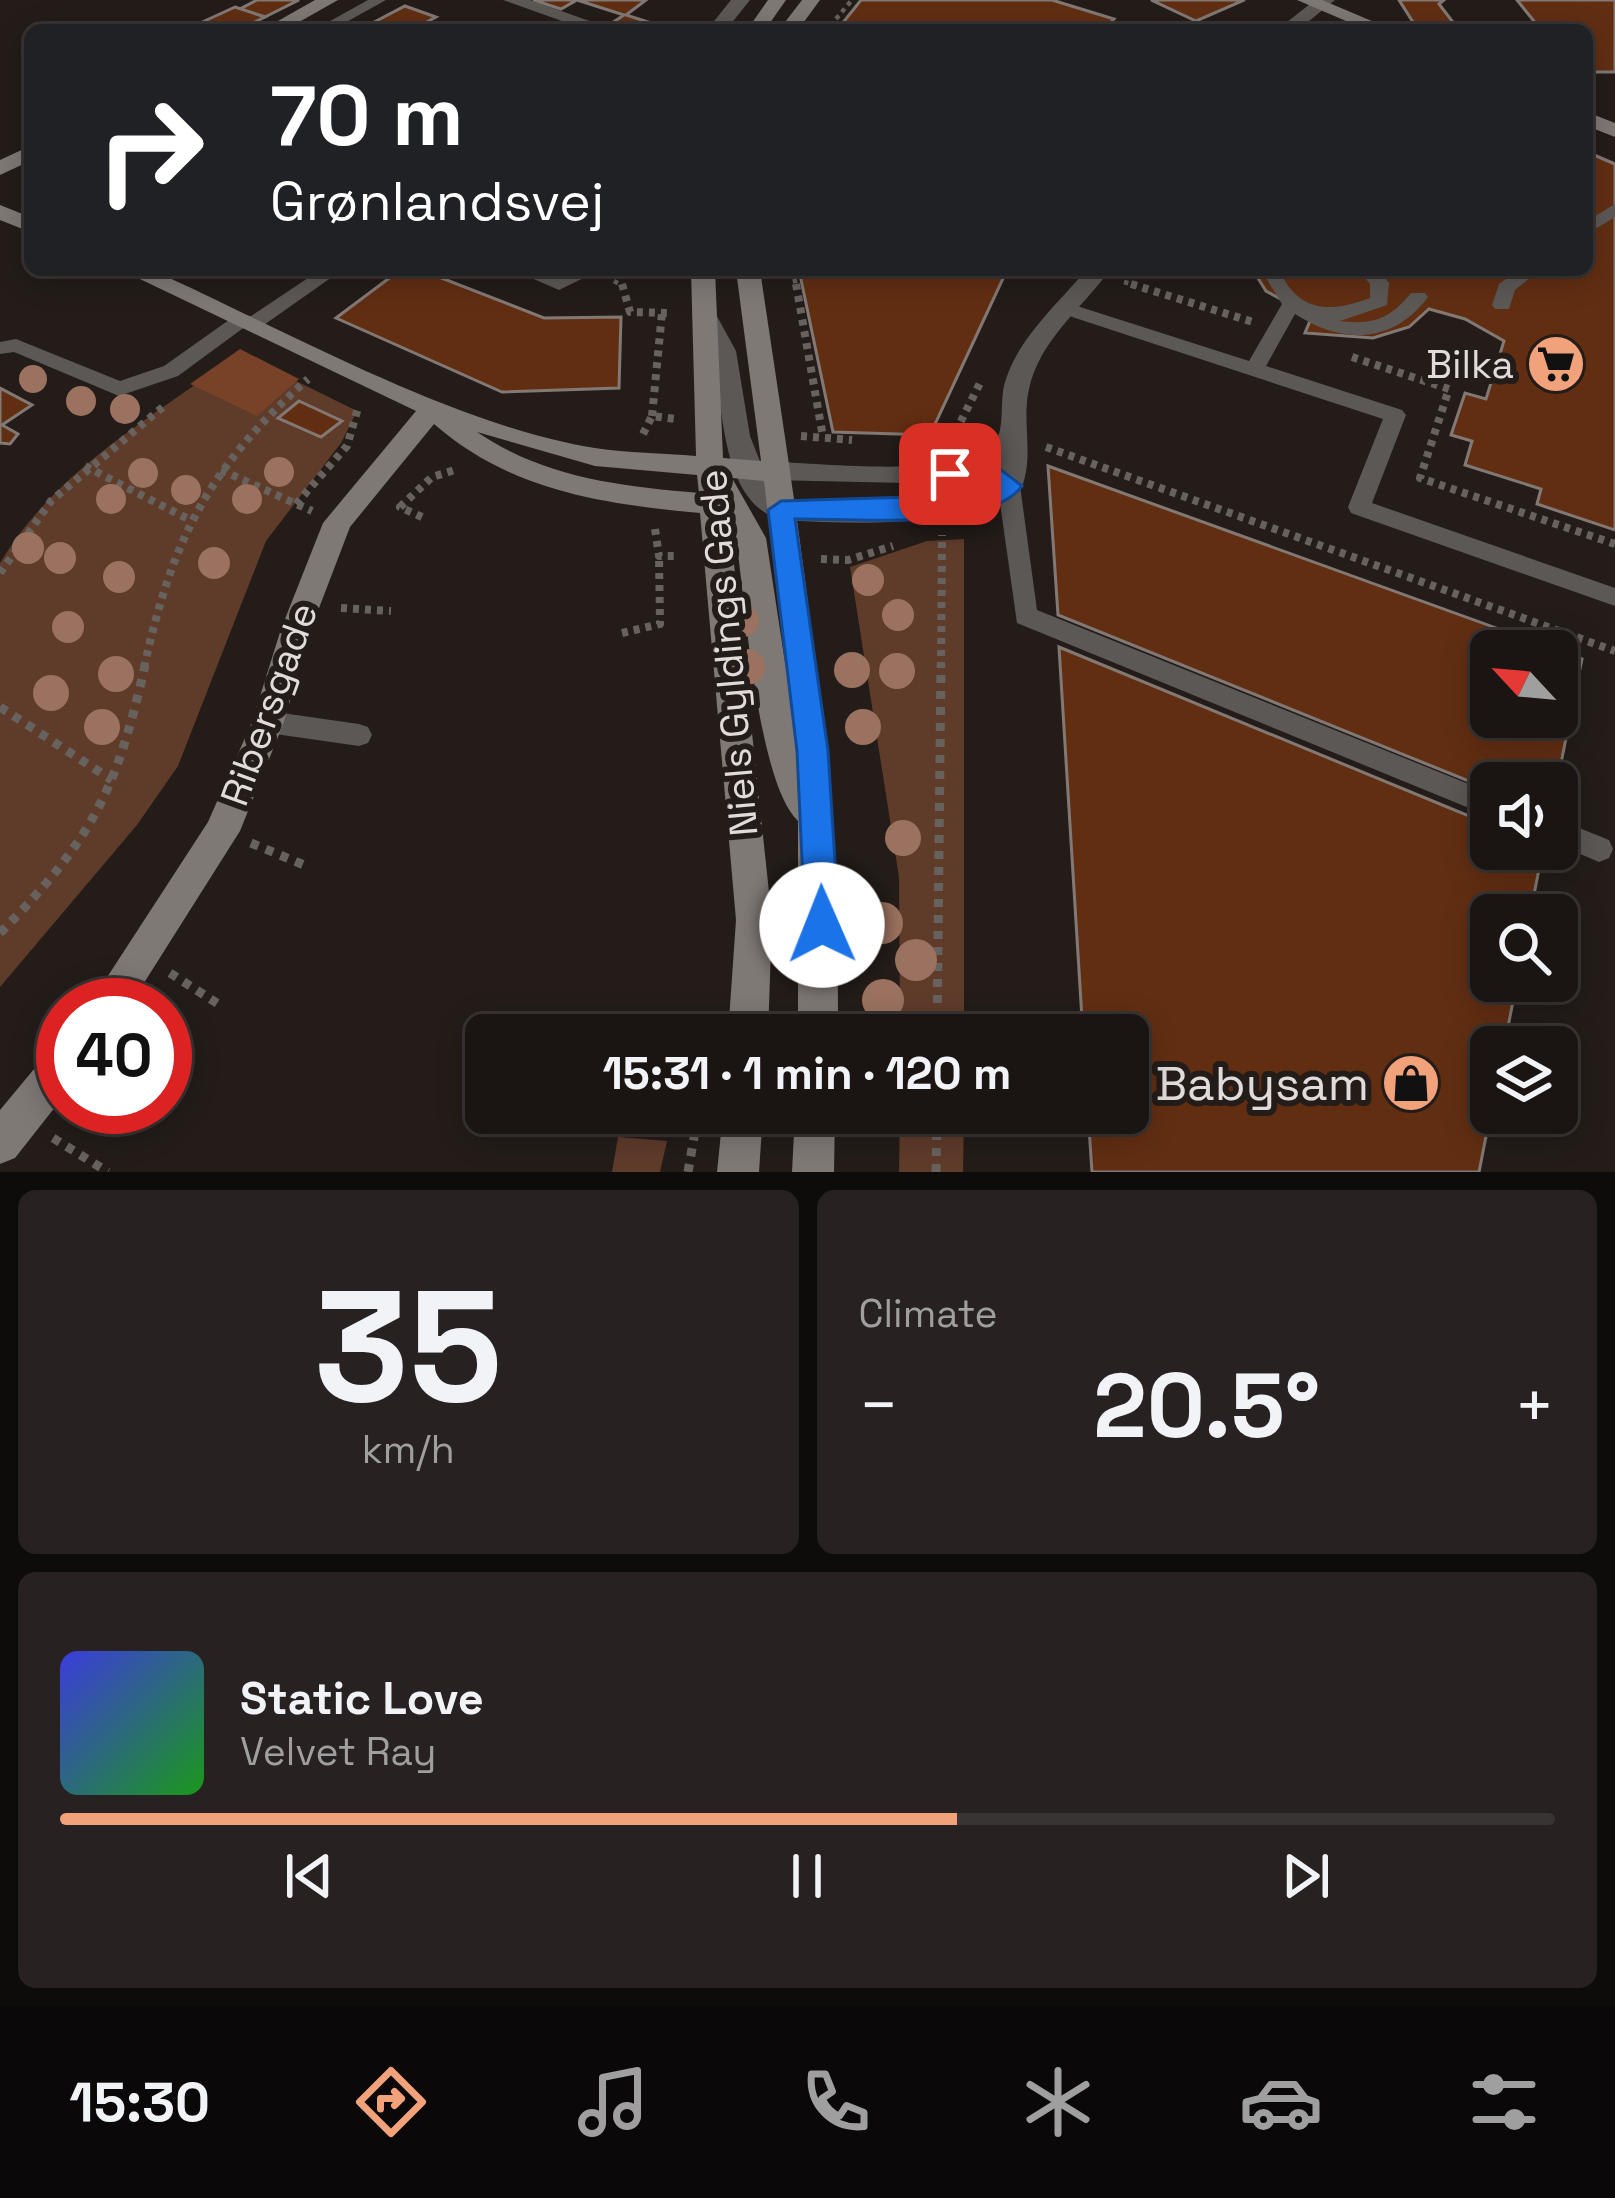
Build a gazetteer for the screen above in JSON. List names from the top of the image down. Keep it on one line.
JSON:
{"streets":{"street":["Niels Gyldings Gade","Ribersgade"]},"places":{"supermarket":["Bilka"],"shop":["Babysam"]},"north":"top left","page":{"turn":["70 m","Grønlandsvej"],"limit":"40","trip":"15:31 · 1 min · 120 m","tile":[["35","km/h"],"Climate"],"heat":["−","20.5°","+"],"song":["Static Love","Velvet Ray"],"tabs":"15:30"}}
